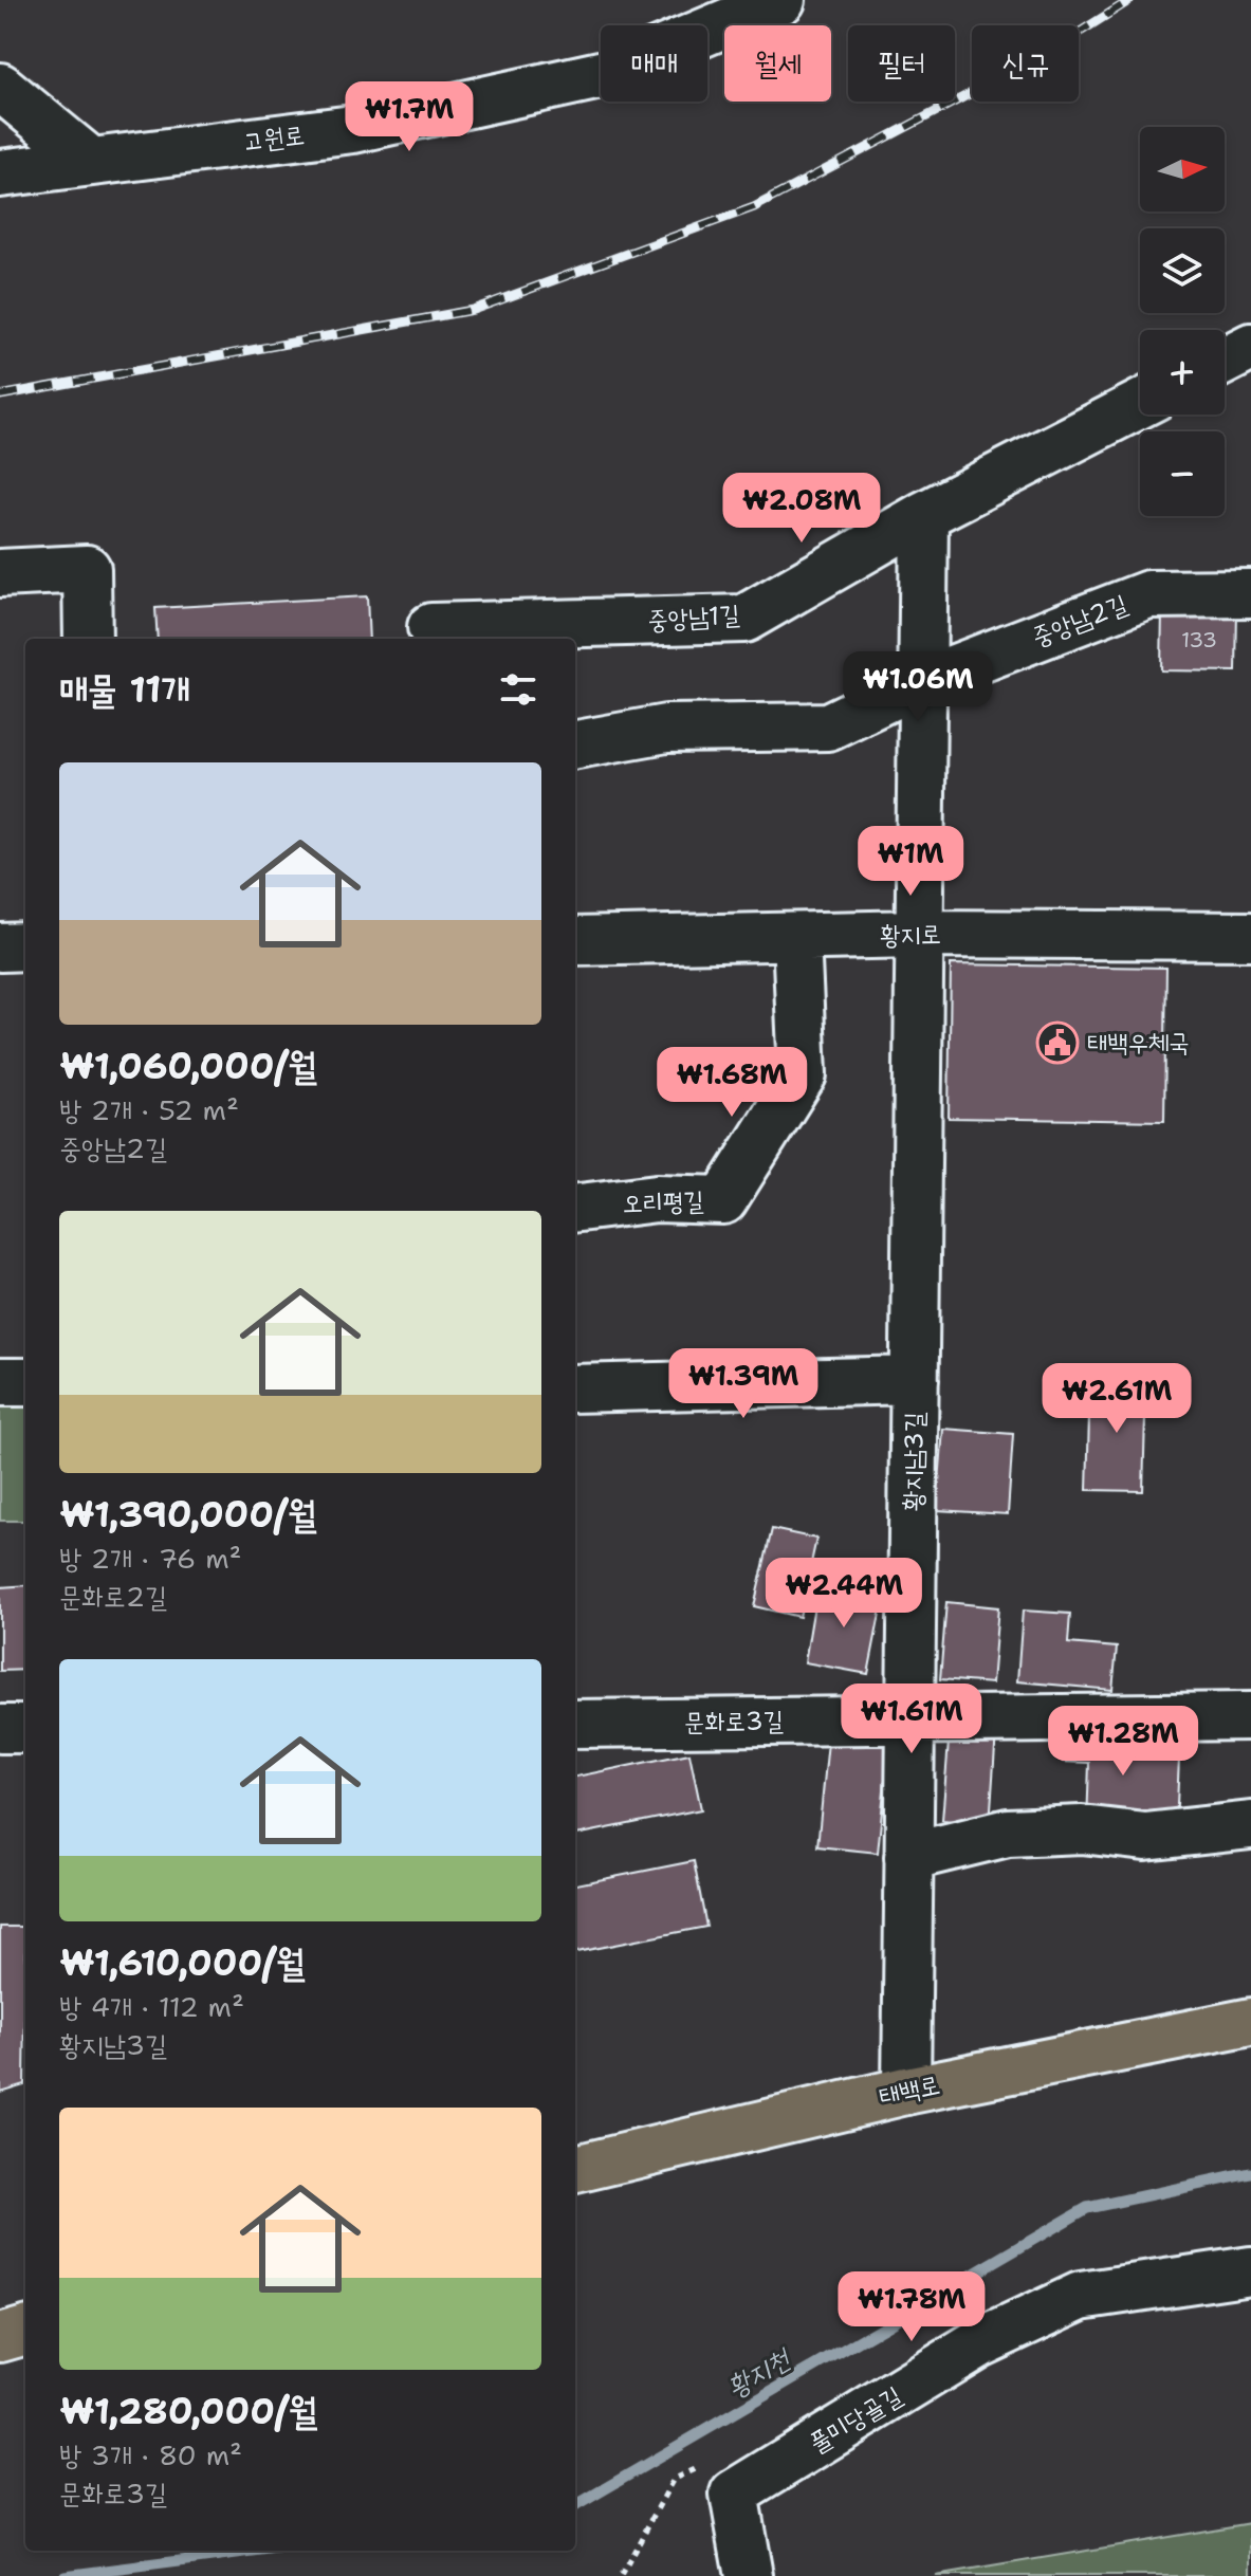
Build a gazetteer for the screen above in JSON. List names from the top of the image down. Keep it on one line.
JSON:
{"streets":{"main road":["태백로"],"street":["고원로","중앙남1길","중앙남2길","황지로","오리평길","황지남3길","문화로3길","풀미당골길"]},"crossings":[["중앙남1길","황지남3길"],["중앙남2길","황지남3길"],["황지로","오리평길"],["황지로","황지남3길"],["황지남3길","문화로3길"],["황지남3길","태백로"]],"water":["황지천"],"places":{"public building":["태백우체국"]},"house_numbers":["133"],"north":"right","page":{"chip":["매매","월세","필터","신규"],"price":["₩1.7M","₩2.08M","₩1.06M","₩1M","₩1.68M","₩1.39M","₩2.61M","₩2.44M","₩1.61M","₩1.28M","₩1.78M"],"map_buttons":["+","−"],"heading":"매물 11개","list":[{"name":"₩1,060,000/월","note":"방 2개 · 52 m² · 중앙남2길"},{"name":"₩1,390,000/월","note":"방 2개 · 76 m² · 문화로2길"},{"name":"₩1,610,000/월","note":"방 4개 · 112 m² · 황지남3길"},{"name":"₩1,280,000/월","note":"방 3개 · 80 m² · 문화로3길"}]}}
